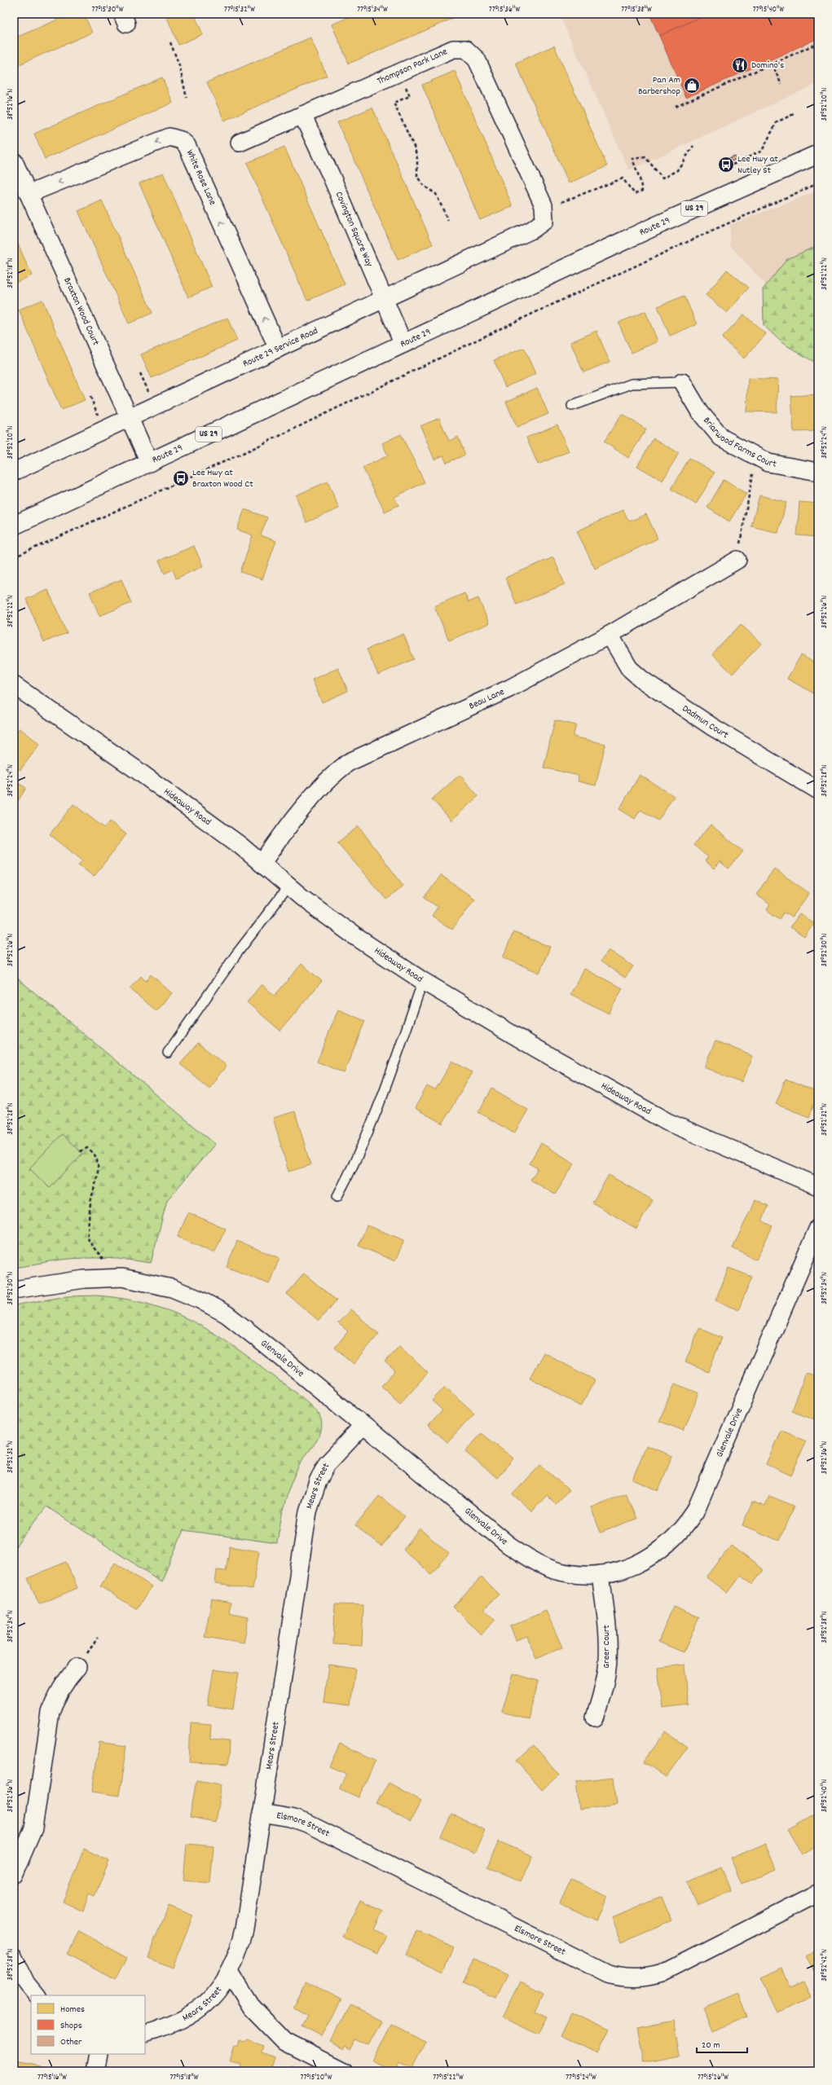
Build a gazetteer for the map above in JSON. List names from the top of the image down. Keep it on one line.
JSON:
{"streets":{"main road":["US 29","Route 29"],"street":["Thompson Park Lane","White Rose Lane","Covington Square Way","Braxton Wood Court","Route 29 Service Road","Briarwood Farms Court","Beau Lane","Dadmun Court","Hideaway Road","Glenvale Drive","Mears Street","Greer Court","Elsmore Street"]},"crossings":[["Thompson Park Lane","Covington Square Way"],["Thompson Park Lane","Route 29 Service Road"],["White Rose Lane","Braxton Wood Court"],["White Rose Lane","Route 29 Service Road"],["Route 29","Covington Square Way"],["Route 29","Braxton Wood Court"],["Covington Square Way","Route 29 Service Road"],["Braxton Wood Court","Route 29 Service Road"],["Beau Lane","Dadmun Court"],["Beau Lane","Hideaway Road"],["Glenvale Drive","Mears Street"],["Glenvale Drive","Greer Court"],["Mears Street","Elsmore Street"]],"places":{"restaurant":["Domino's"],"shop":["Pan Am Barbershop"],"bus stop":["Lee Hwy at Nutley St","Lee Hwy at Braxton Wood Ct"]},"legend":["Homes","Shops","Other"],"scale_bar":"20 m","coordinates":["77°15'30\"W","77°15'32\"W","77°15'34\"W","77°15'36\"W","77°15'38\"W","77°15'40\"W","38°52'16\"N","38°52'20\"N","38°52'18\"N","38°52'22\"N","38°52'24\"N","38°52'26\"N","38°52'28\"N","38°52'30\"N","38°52'32\"N","38°52'34\"N","38°52'36\"N","38°52'38\"N","38°52'40\"N","38°52'42\"N","77°15'16\"W","77°15'18\"W","77°15'20\"W","77°15'22\"W","77°15'24\"W","77°15'26\"W"]}
